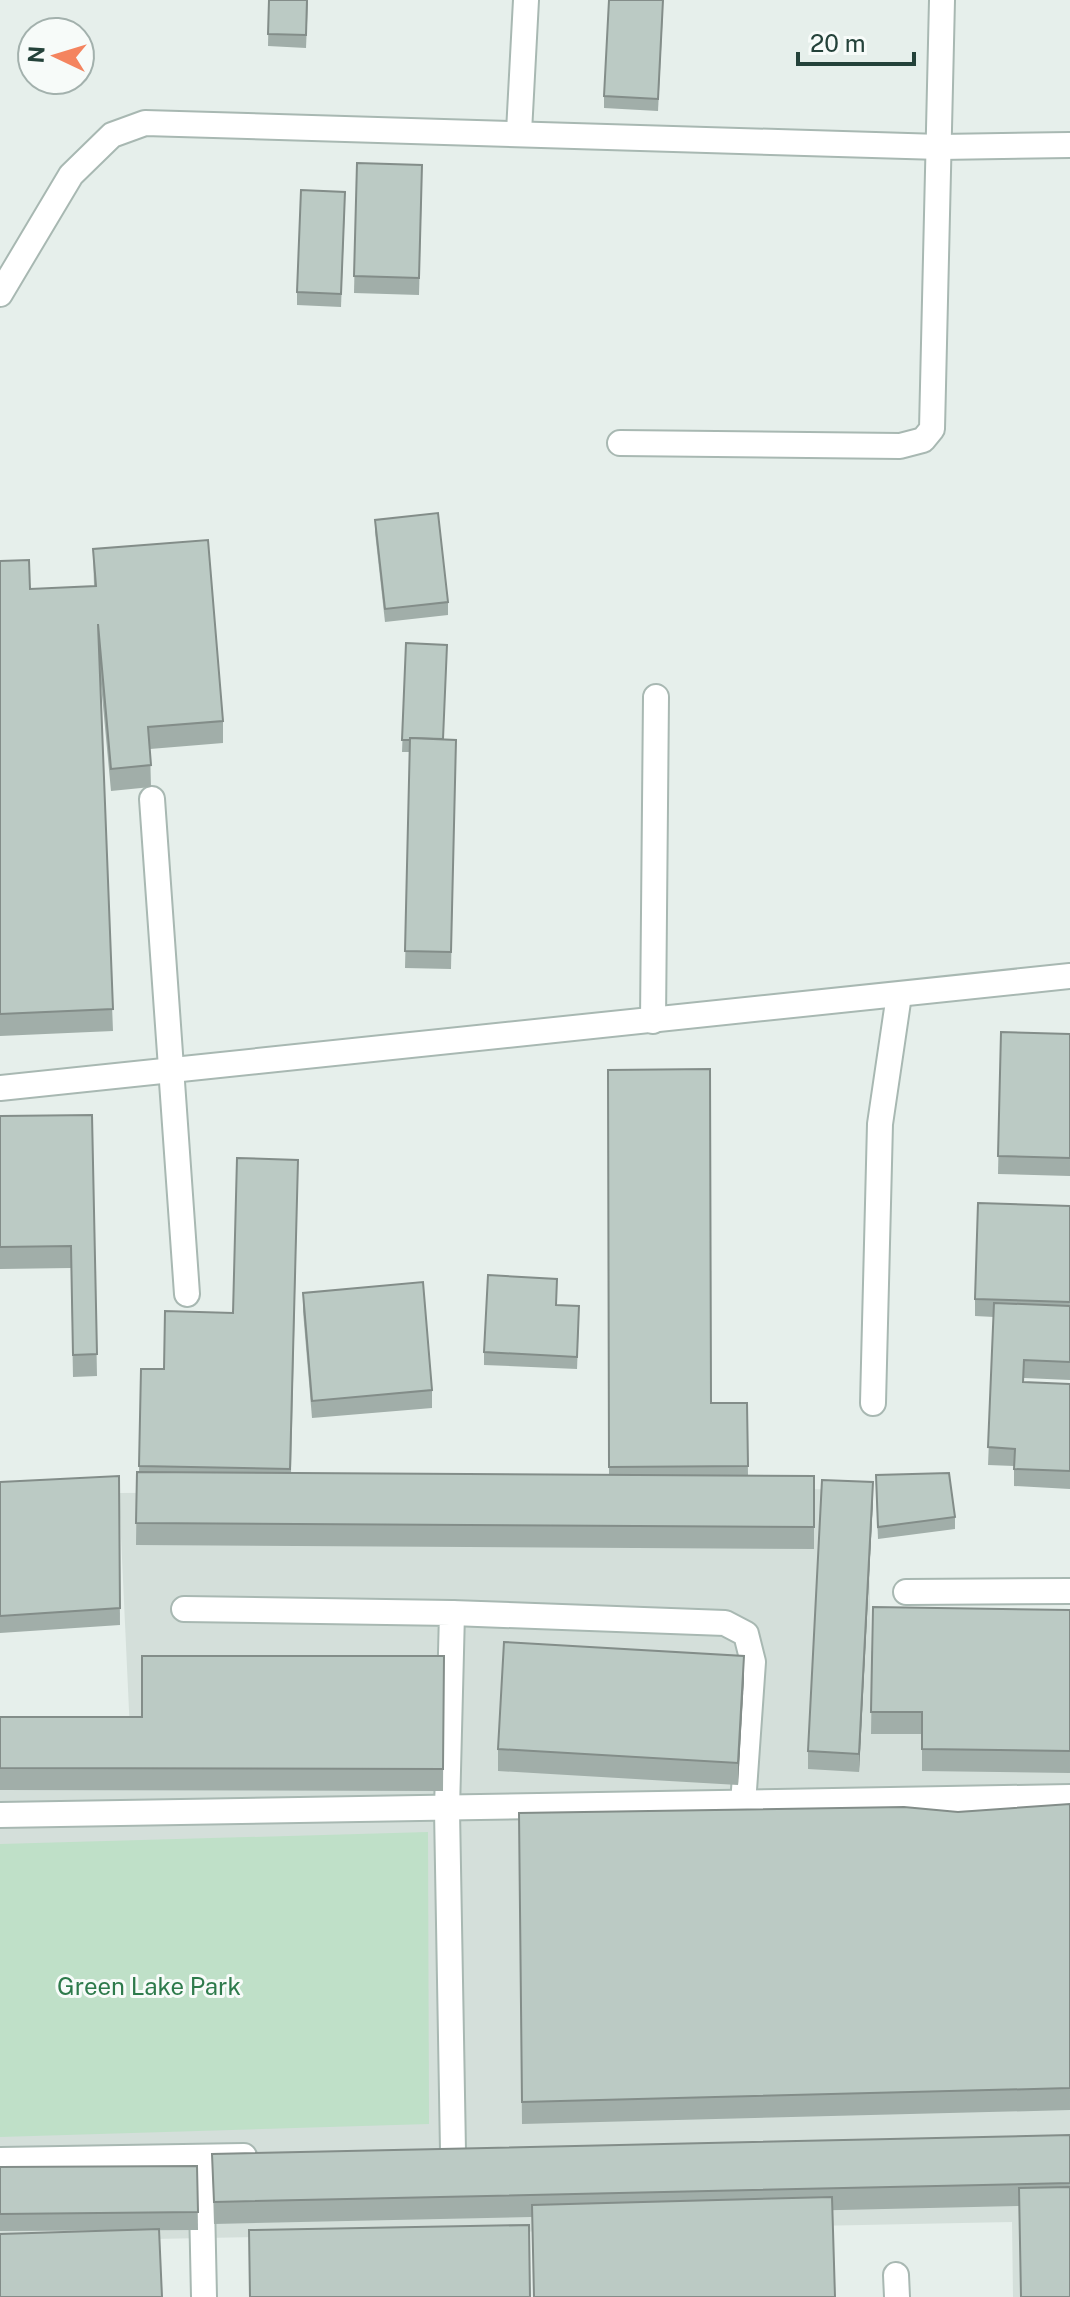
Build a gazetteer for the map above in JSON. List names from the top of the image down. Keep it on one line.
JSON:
{"parks":["Green Lake Park"],"scale_bar":"20 m","north":"left"}
